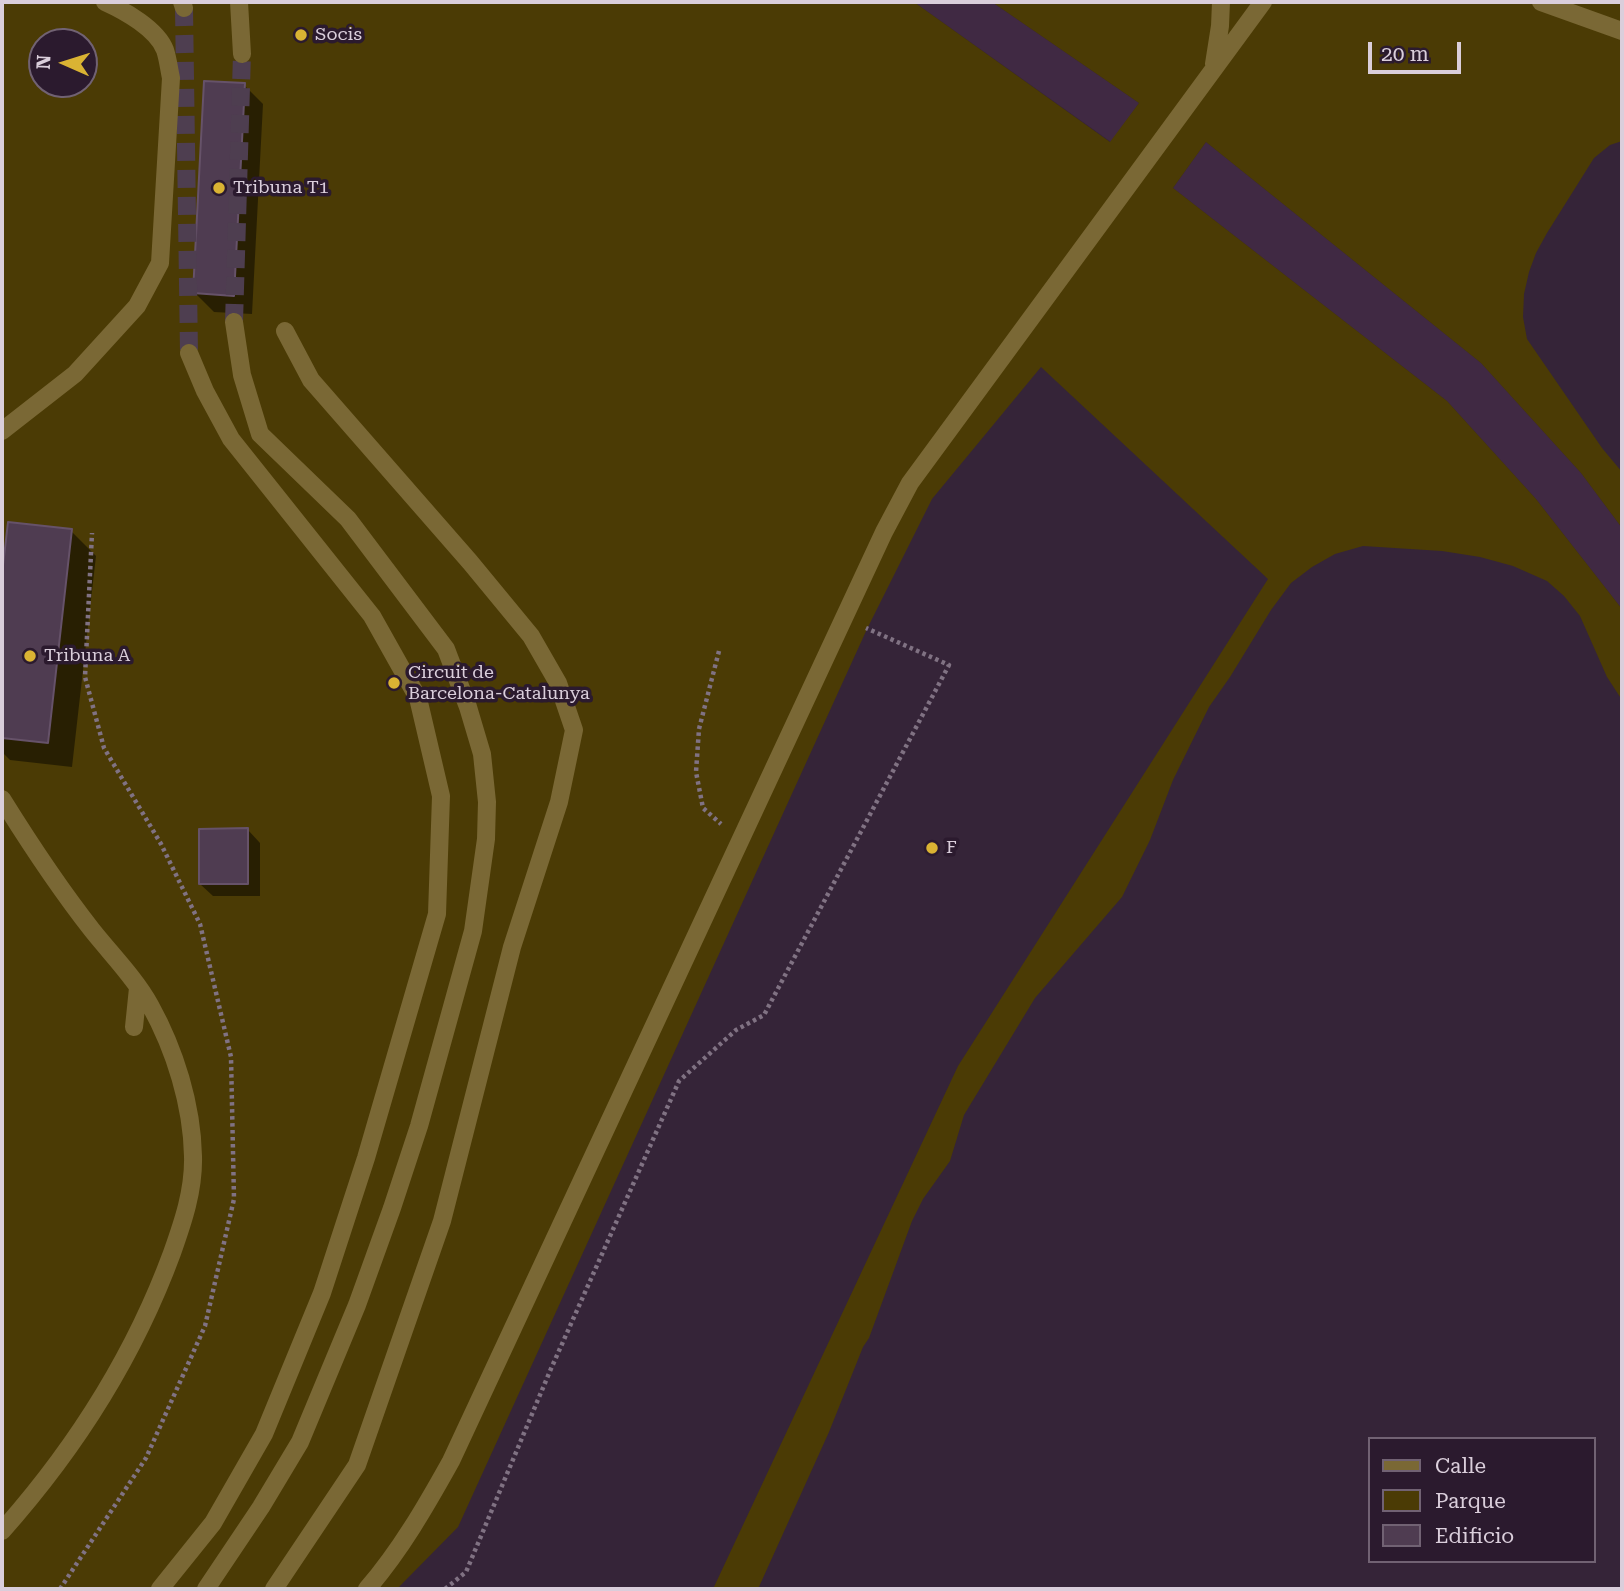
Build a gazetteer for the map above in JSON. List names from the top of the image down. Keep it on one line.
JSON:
{"places":["Socis","Tribuna T1","Tribuna A","Circuit de Barcelona-Catalunya","F"],"legend":["Calle","Parque","Edificio"],"scale_bar":"20 m","north":"left"}
